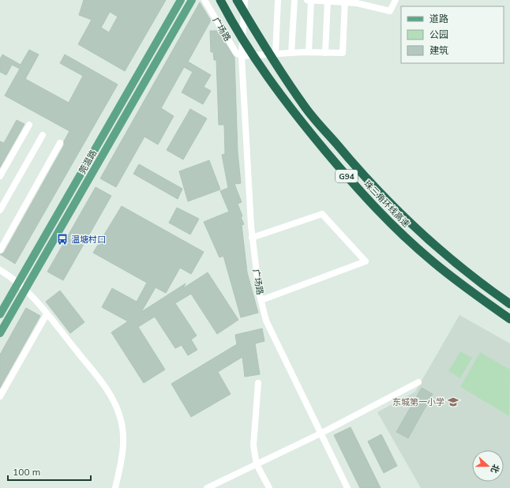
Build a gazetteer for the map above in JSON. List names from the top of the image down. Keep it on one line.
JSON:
{"streets":{"highway":["G94","珠三角环线高速"],"main road":["莞温路"],"street":["广场路"]},"places":{"bus stop":["温塘村口"],"school or university":["东城第一小学"]},"legend":["道路","公园","建筑"],"scale_bar":"100 m","north":"right"}
